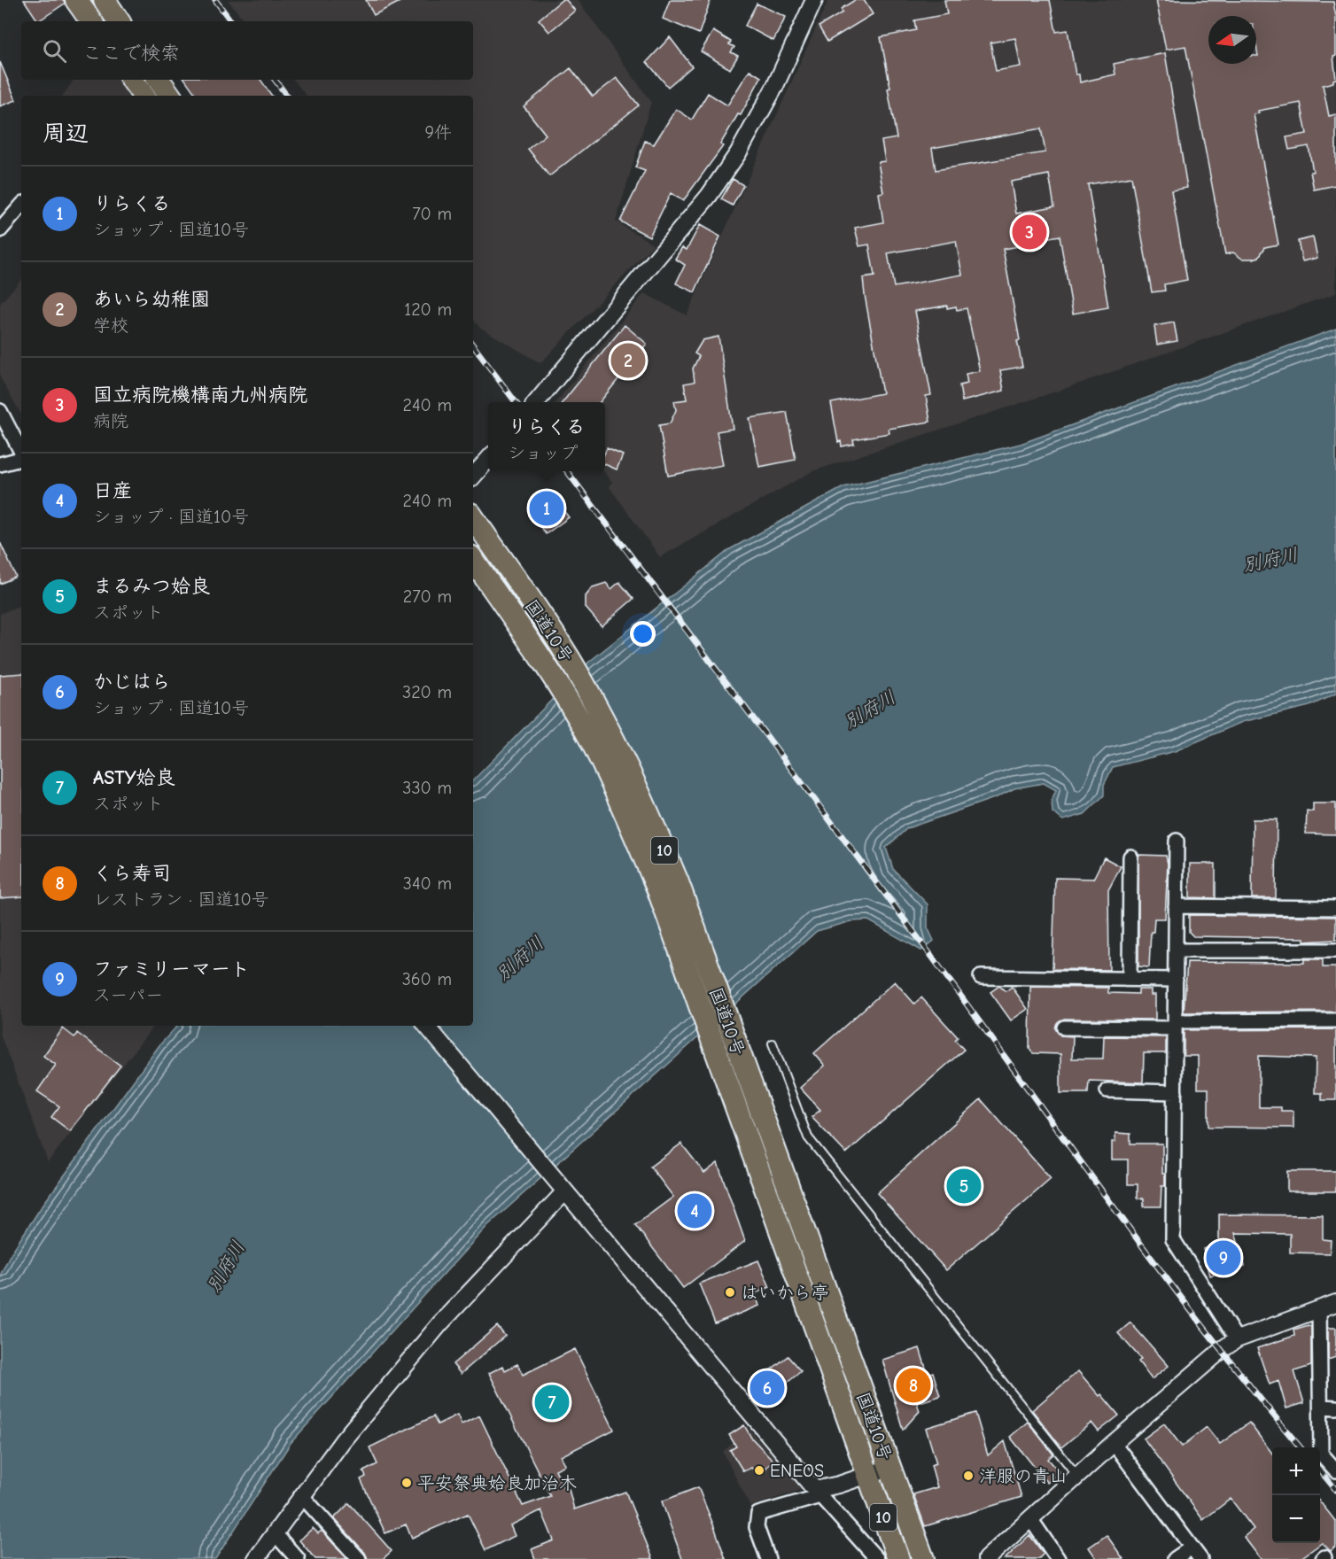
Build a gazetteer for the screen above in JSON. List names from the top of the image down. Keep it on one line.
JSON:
{"streets":{"highway":["国道10号","10"]},"water":["別府川"],"places":["はいから亭","ENEOS","洋服の青山","平安祭典姶良加治木"],"north":"left","page":{"search":"ここで検索","heading":["周辺","9件"],"list":[{"mark":"1","name":"りらくる","note":"ショップ · 国道10号","value":"70 m"},{"mark":"2","name":"あいら幼稚園","note":"学校","value":"120 m"},{"mark":"3","name":"国立病院機構南九州病院","note":"病院","value":"240 m"},{"mark":"4","name":"日産","note":"ショップ · 国道10号","value":"240 m"},{"mark":"5","name":"まるみつ姶良","note":"スポット","value":"270 m"},{"mark":"6","name":"かじはら","note":"ショップ · 国道10号","value":"320 m"},{"mark":"7","name":"ASTY姶良","note":"スポット","value":"330 m"},{"mark":"8","name":"くら寿司","note":"レストラン · 国道10号","value":"340 m"},{"mark":"9","name":"ファミリーマート","note":"スーパー","value":"360 m"}],"pins":["3","2","1","5","4","9","8","6","7"],"popup":["りらくる","ショップ"],"map_buttons":["+","−"]}}
